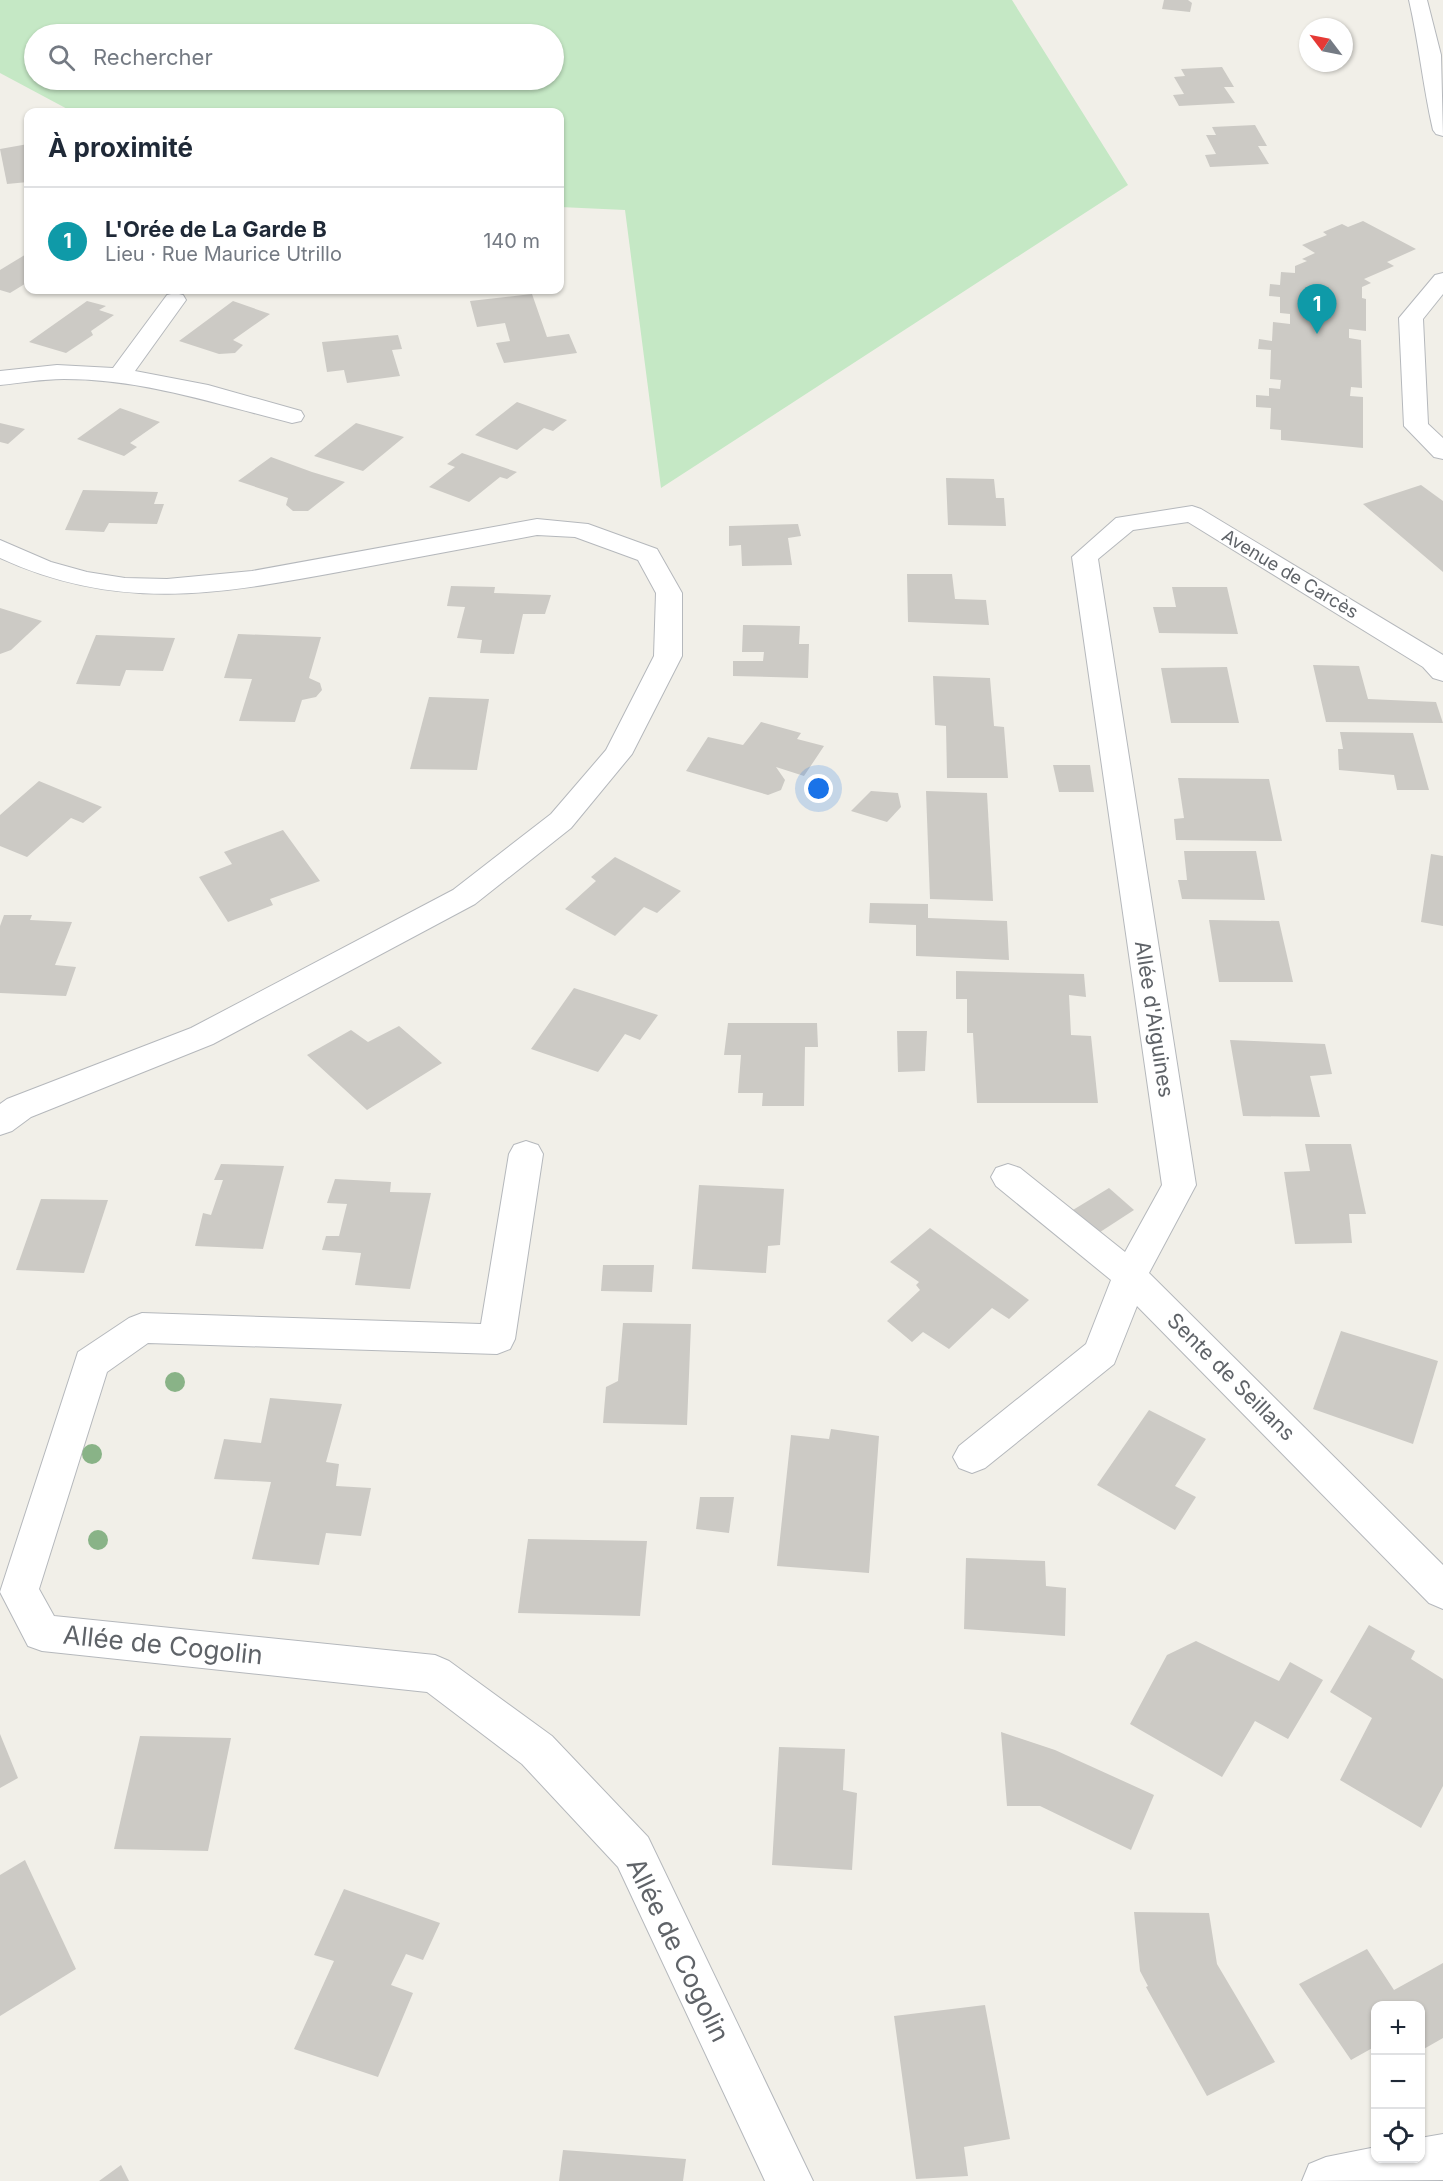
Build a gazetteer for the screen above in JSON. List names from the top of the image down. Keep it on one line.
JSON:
{"streets":{"street":["Avenue de Carcès","Allée d'Aiguines","Sente de Seillans","Allée de Cogolin"]},"crossings":[["Avenue de Carcès","Allée d'Aiguines"],["Allée d'Aiguines","Sente de Seillans"]],"north":"top left","page":{"search":"Rechercher","heading":"À proximité","list":[{"mark":"1","name":"L'Orée de La Garde B","note":"Lieu · Rue Maurice Utrillo","value":"140 m"}],"pins":"1","map_buttons":["+","−"]}}
